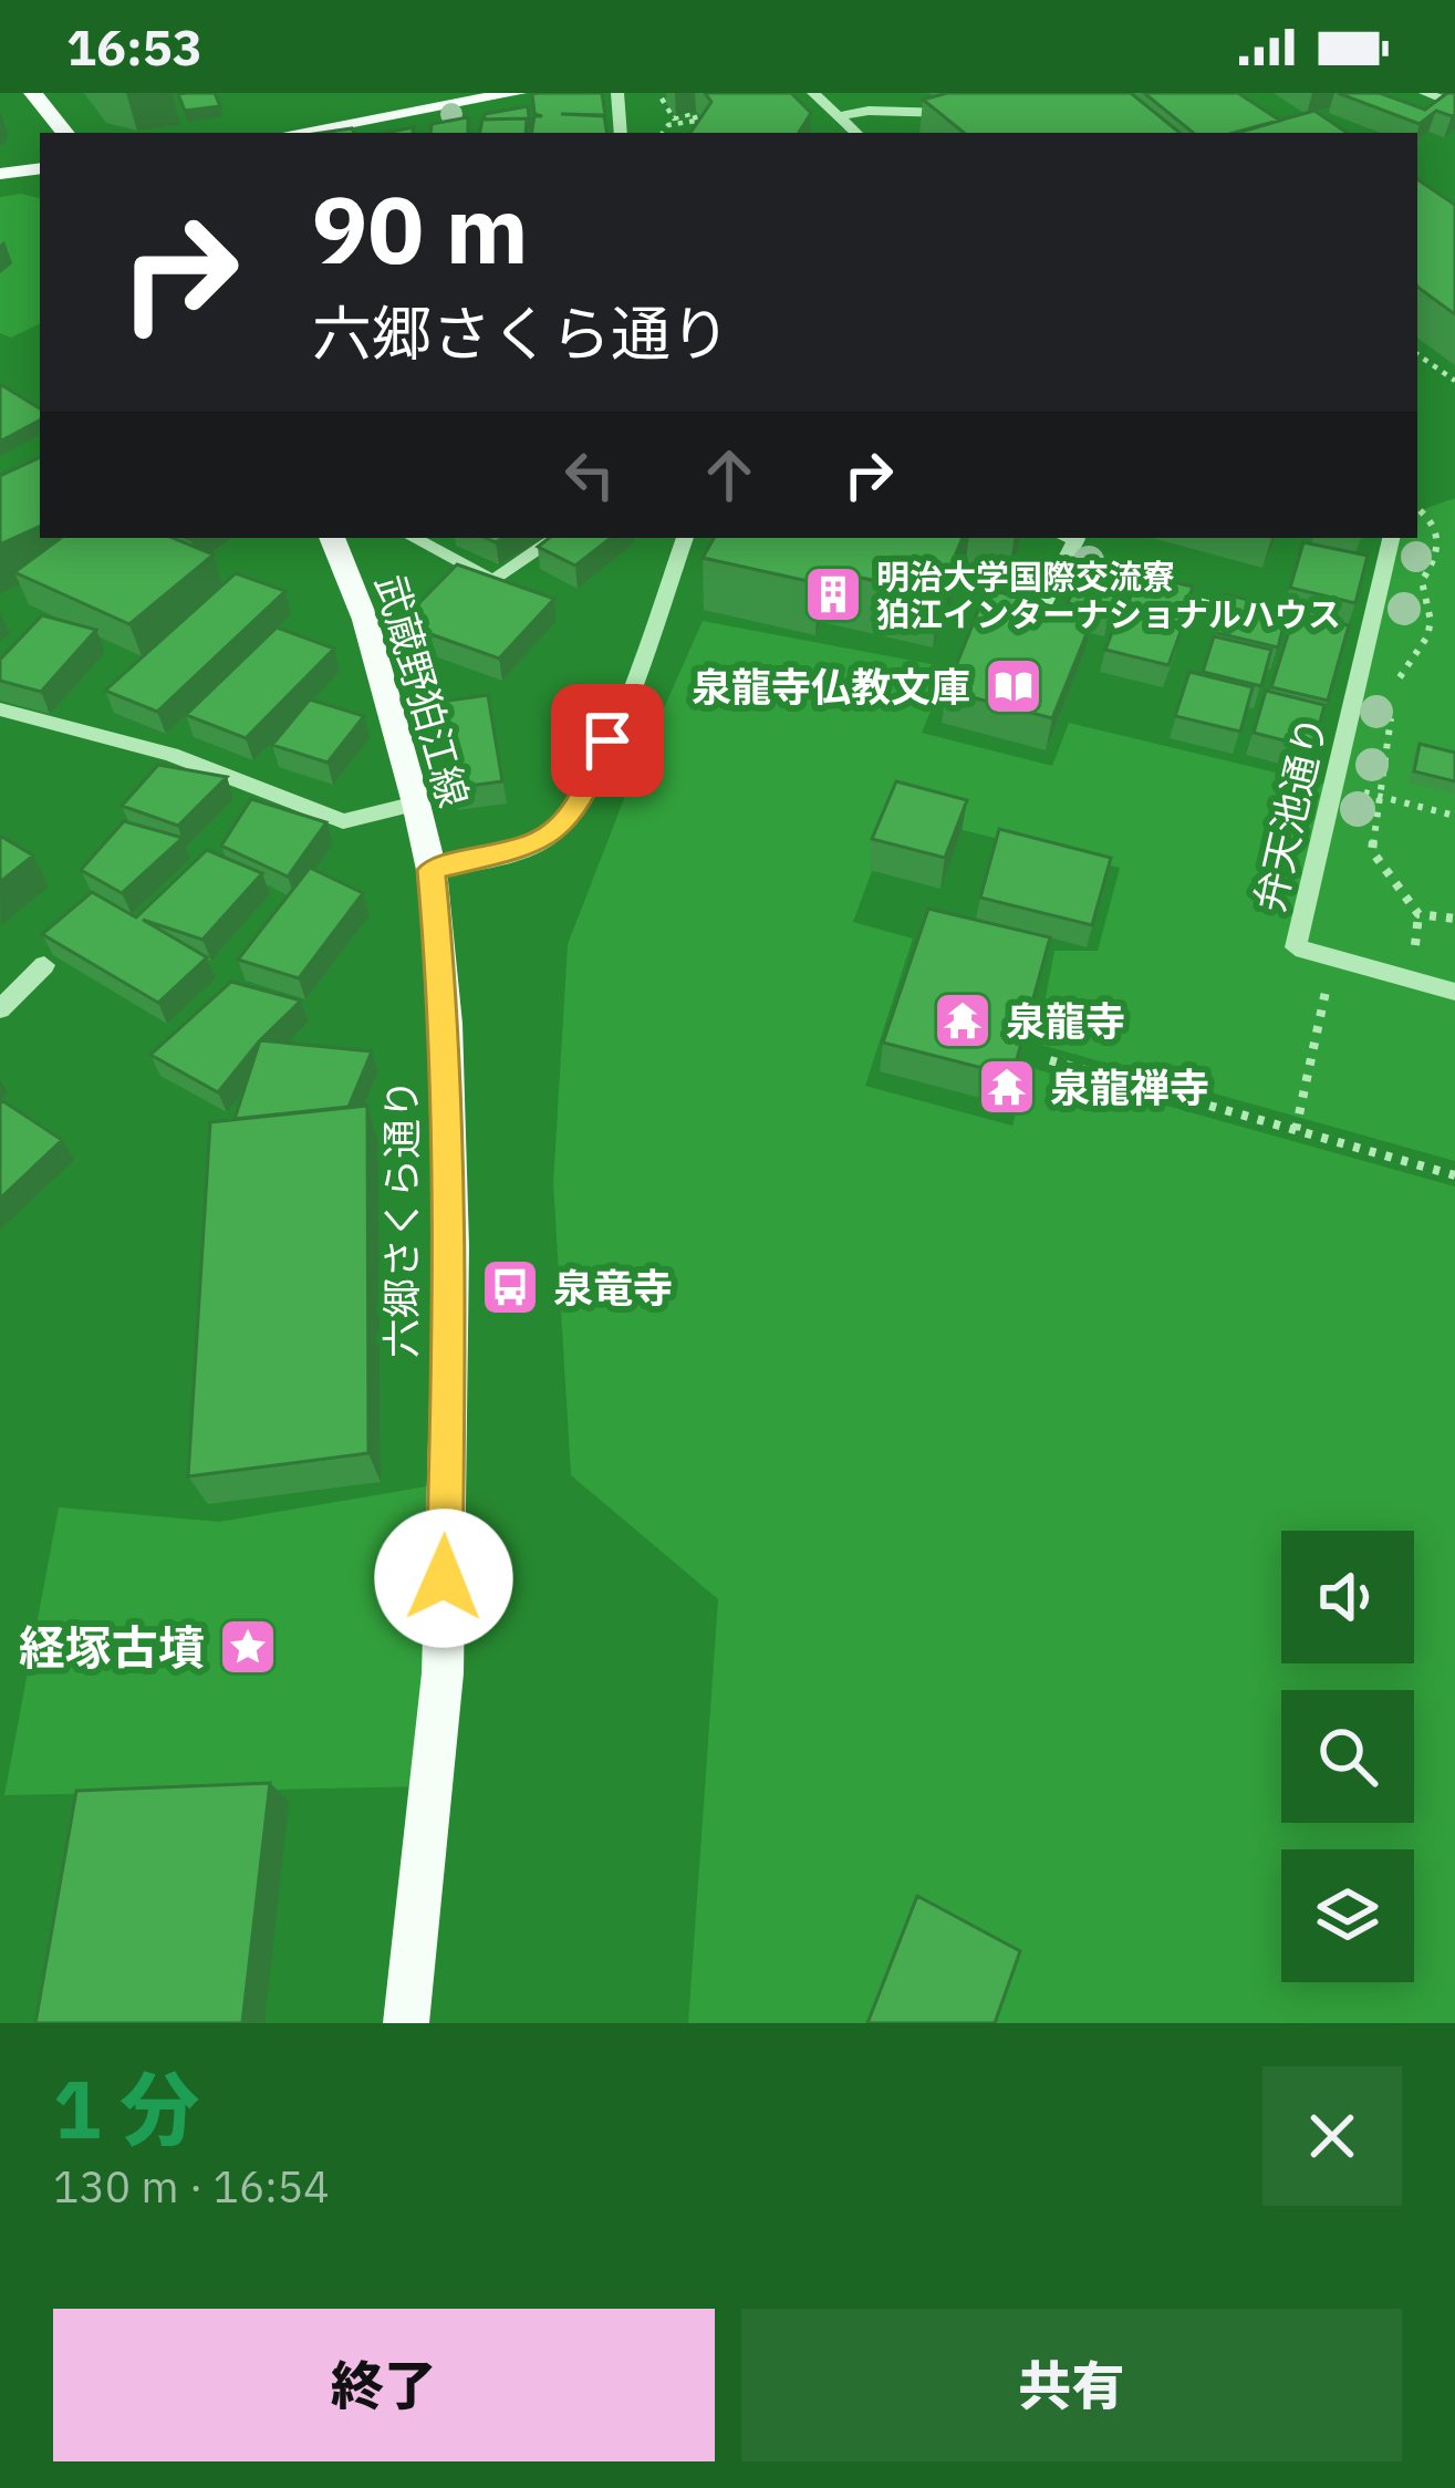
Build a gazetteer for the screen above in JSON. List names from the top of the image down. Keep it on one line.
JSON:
{"streets":{"main road":["武蔵野狛江線","六郷さくら通り"],"street":["弁天池通り"]},"crossings":[["武蔵野狛江線","六郷さくら通り"]],"places":{"building":["明治大学国際交流寮 狛江インターナショナルハウス"],"library":["泉龍寺仏教文庫"],"temple":["泉龍寺","泉龍禅寺"],"bus stop":["泉竜寺"],"place":["経塚古墳"]},"page":{"status":"16:53","turn":["90 m","六郷さくら通り"],"heading":["1 分","130 m · 16:54"],"buttons":["終了","共有"]}}
